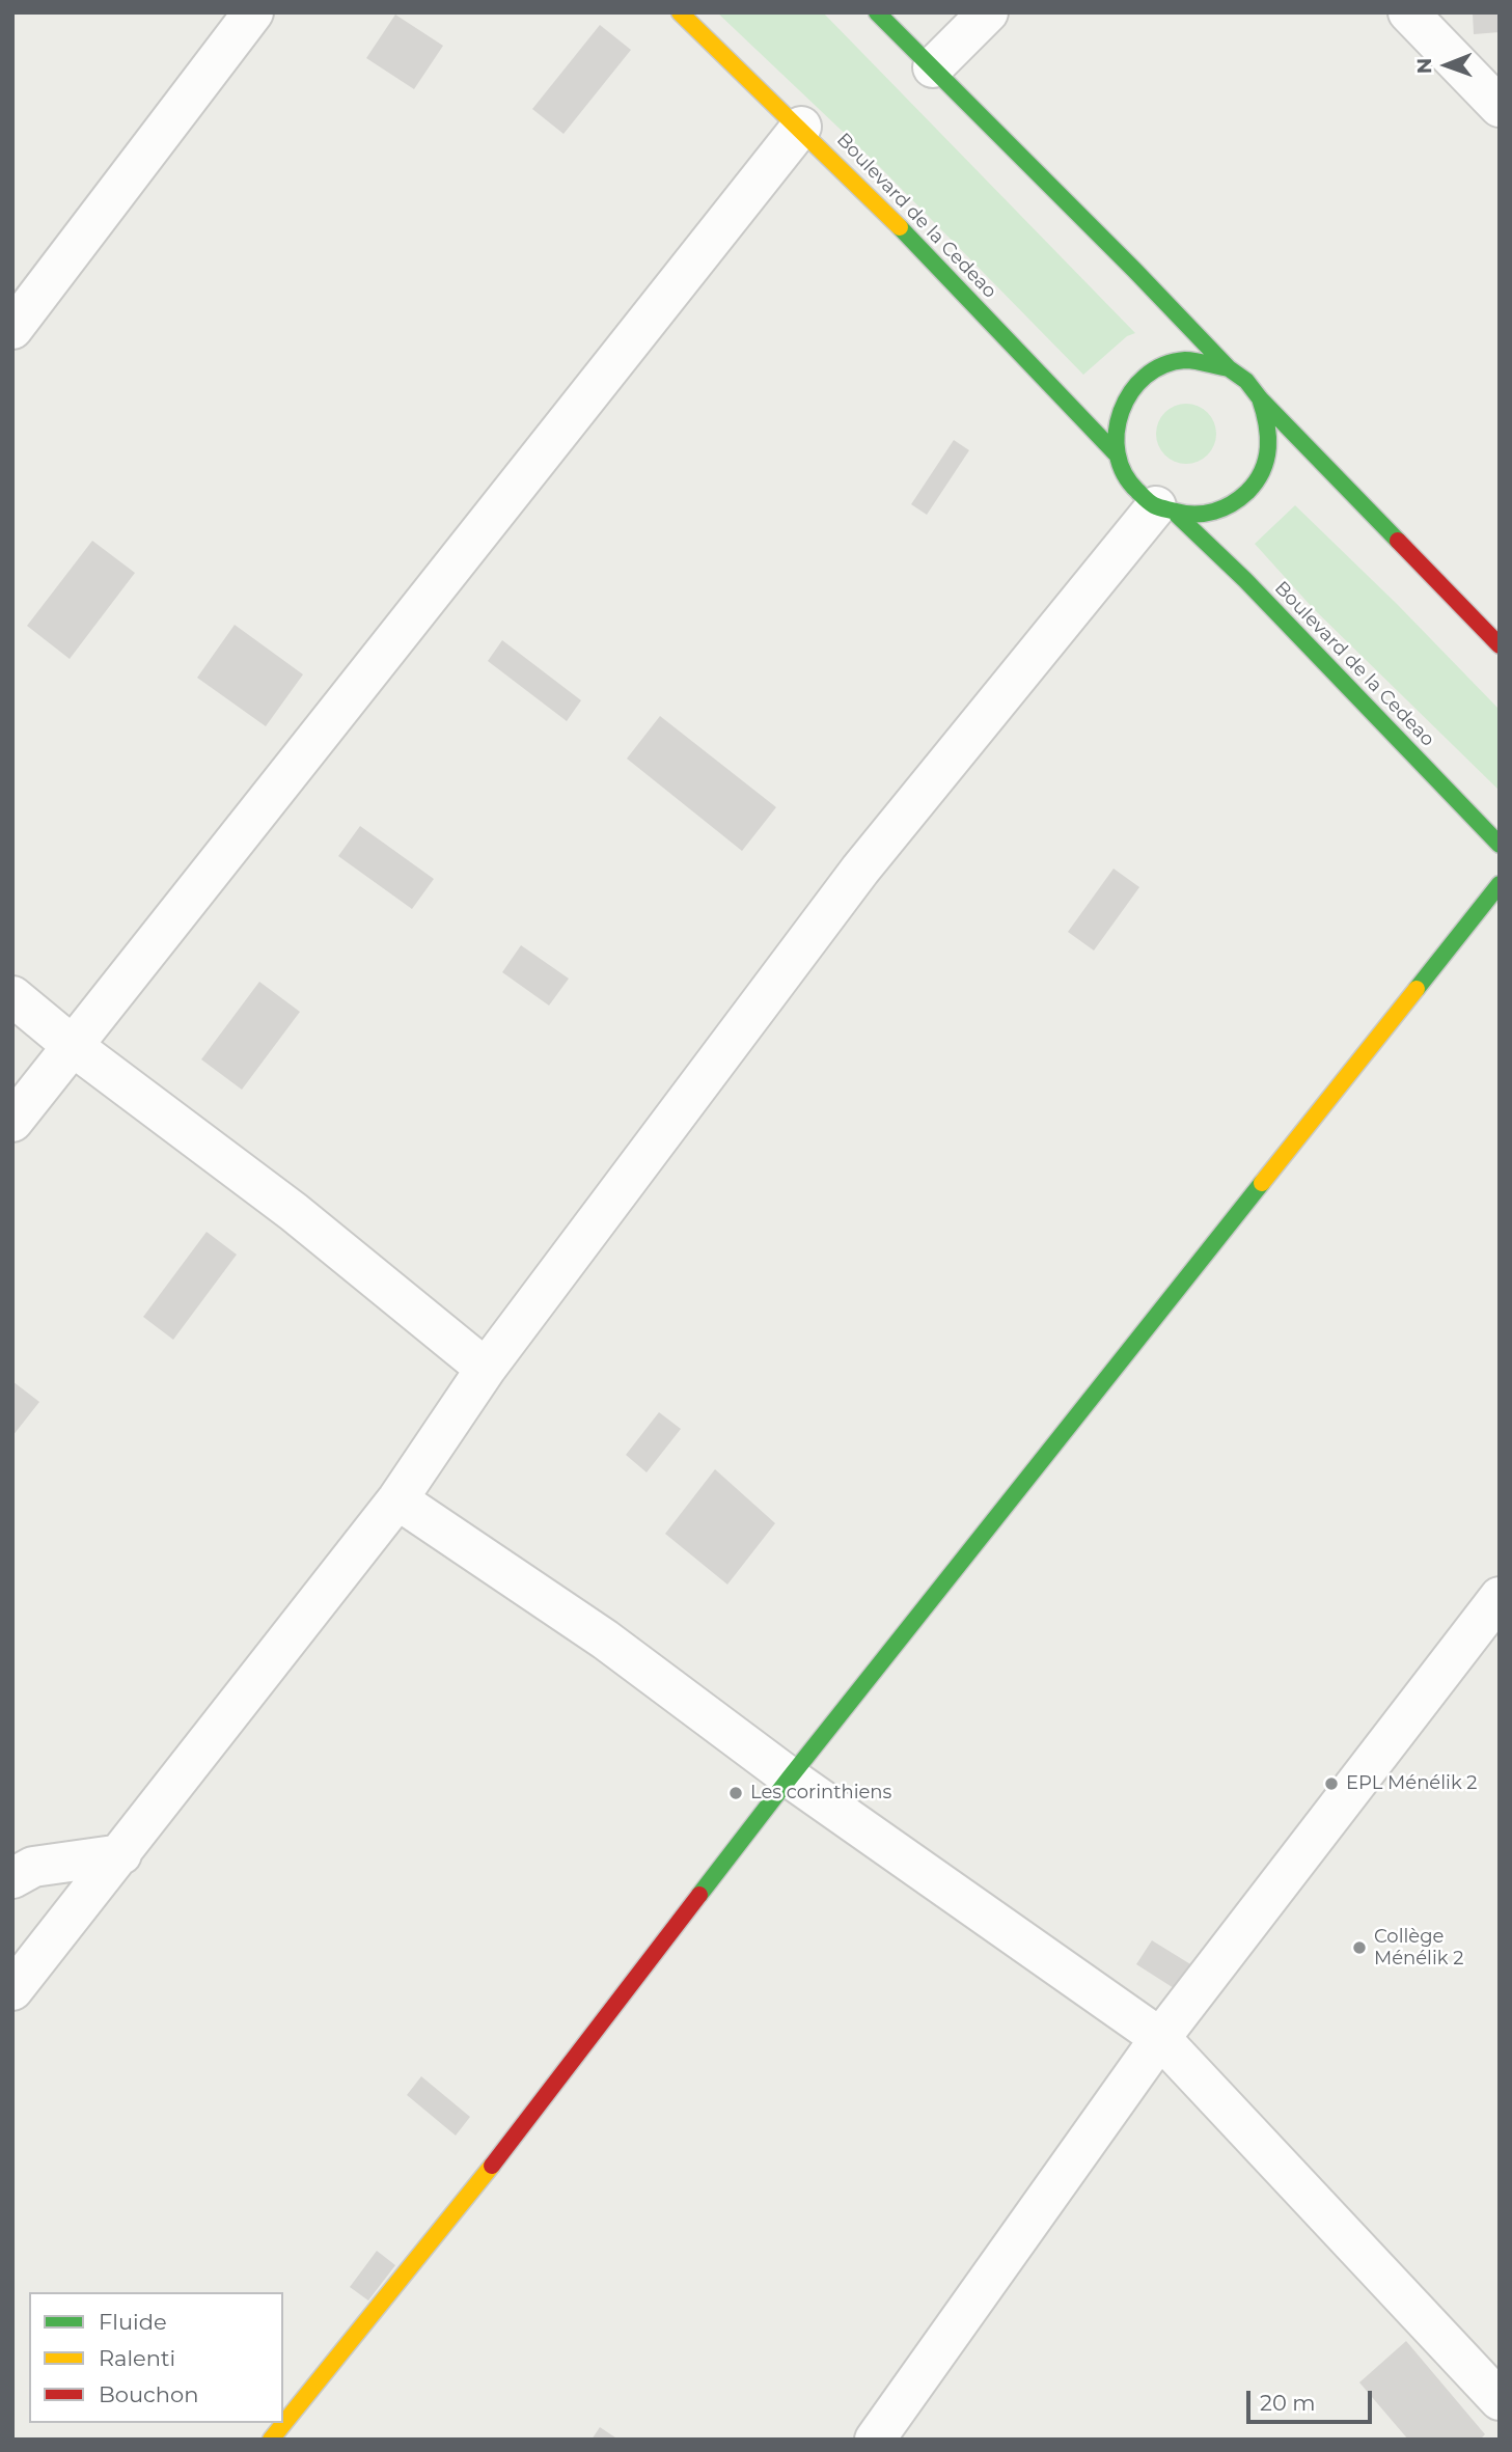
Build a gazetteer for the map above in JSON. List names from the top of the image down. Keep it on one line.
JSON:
{"streets":{"main road":["Boulevard de la Cedeao"]},"places":["EPL Ménélik 2","Les corinthiens","Collège Ménélik 2"],"legend":["Fluide","Ralenti","Bouchon"],"scale_bar":"20 m","north":"left"}
